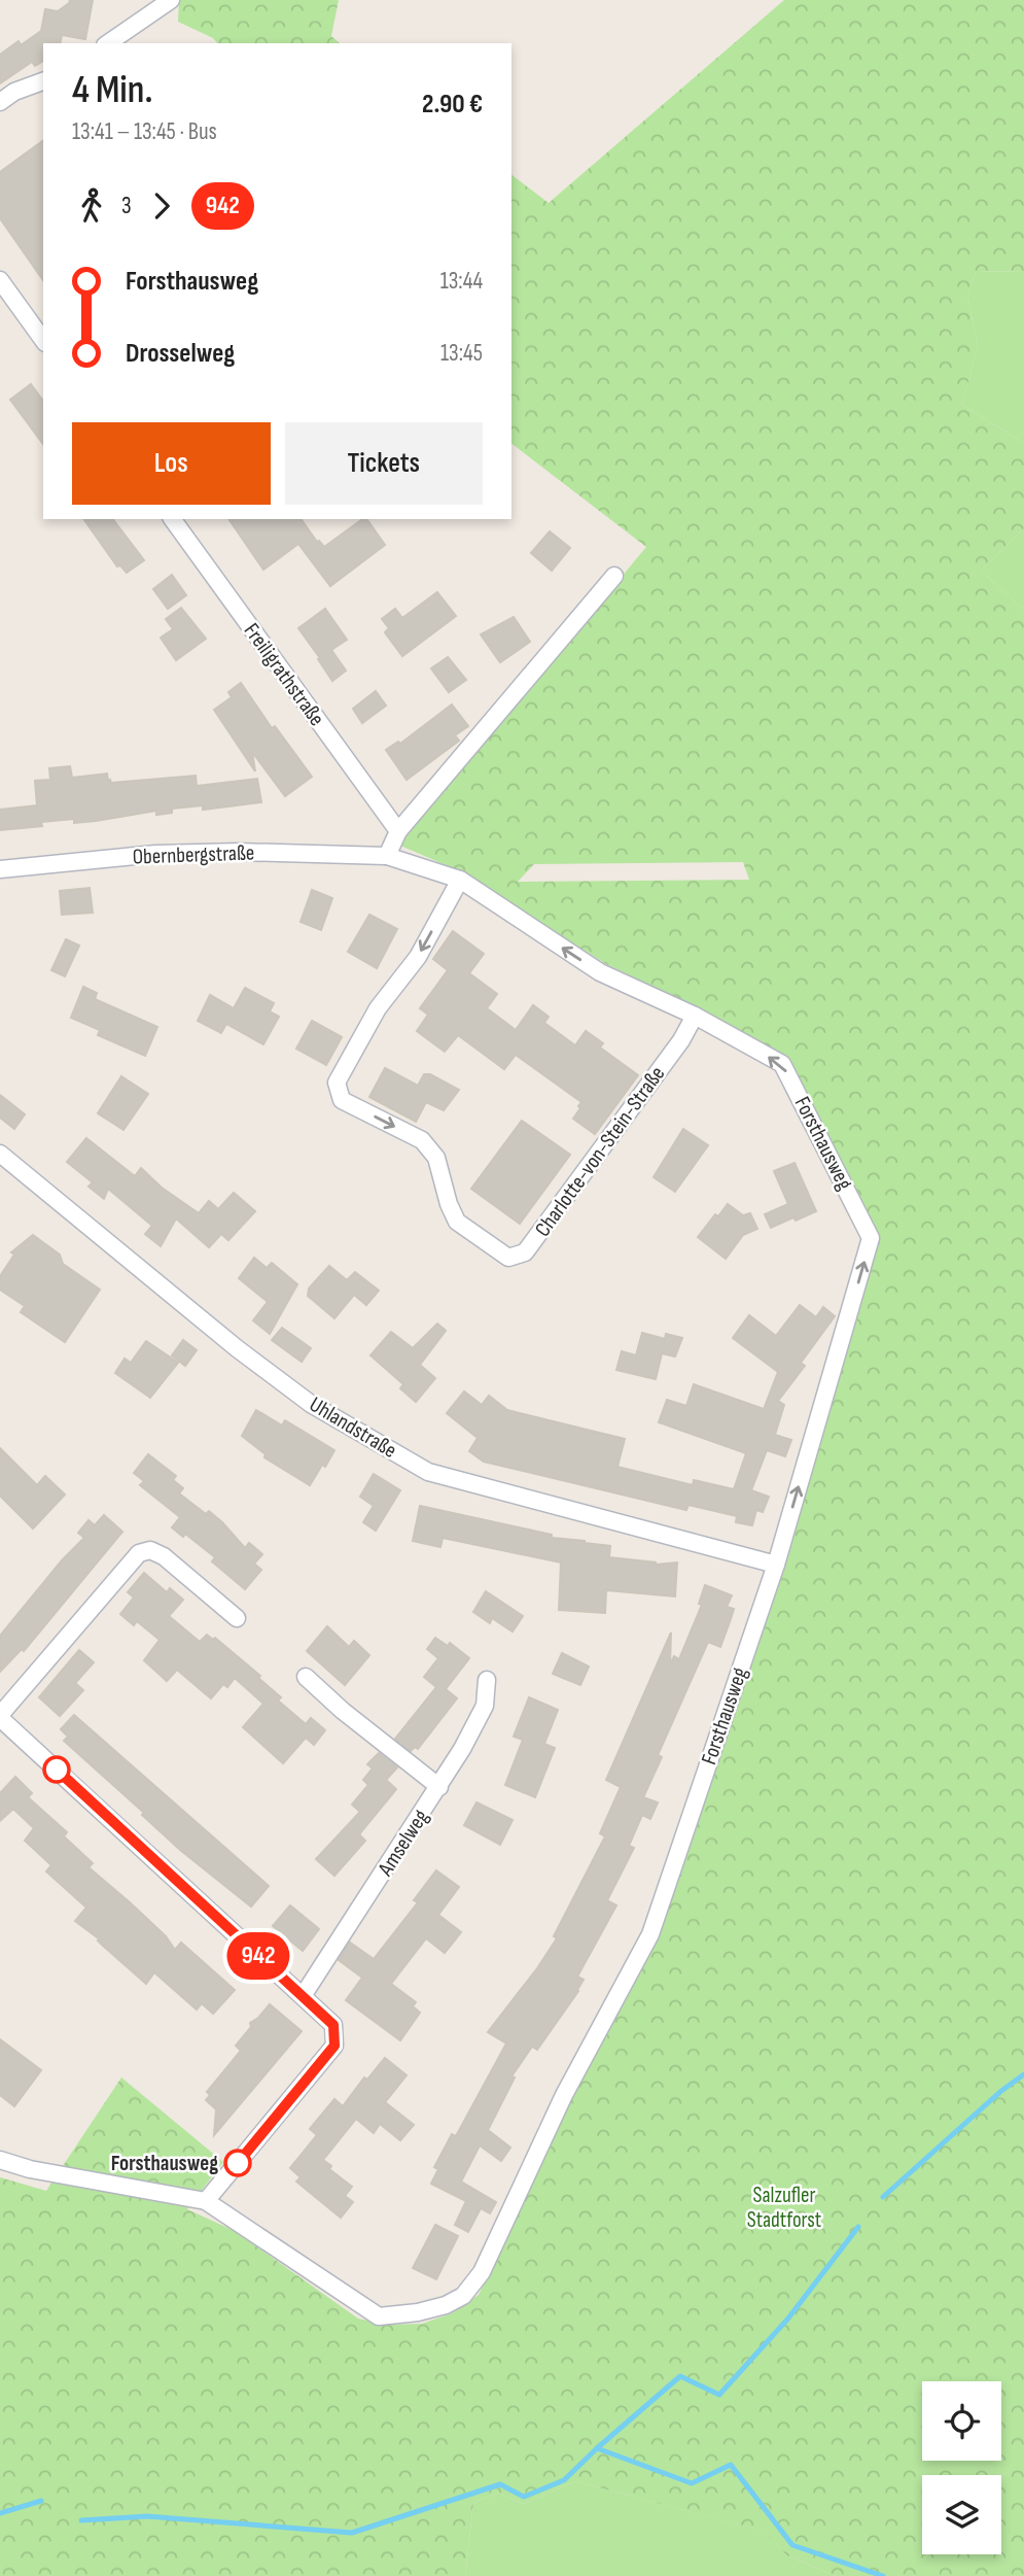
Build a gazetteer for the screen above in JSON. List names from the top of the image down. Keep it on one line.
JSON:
{"streets":{"street":["Freiligrathstraße","Obernbergstraße","Forsthausweg","Charlotte-von-Stein-Straße","Uhlandstraße","Amselweg"]},"crossings":[["Obernbergstraße","Forsthausweg"],["Forsthausweg","Charlotte-von-Stein-Straße"],["Forsthausweg","Uhlandstraße"]],"parks":["Salzufler Stadtforst"],"places":["Forsthausweg"],"lines":["bus line 942"],"page":{"on_map":"942","heading":["4 Min.","13:41 – 13:45 · Bus","2.90 €"],"legs":["3","942"],"list":[{"name":"Forsthausweg","value":"13:44"},{"name":"Drosselweg","value":"13:45"}],"buttons":["Los","Tickets"]}}
